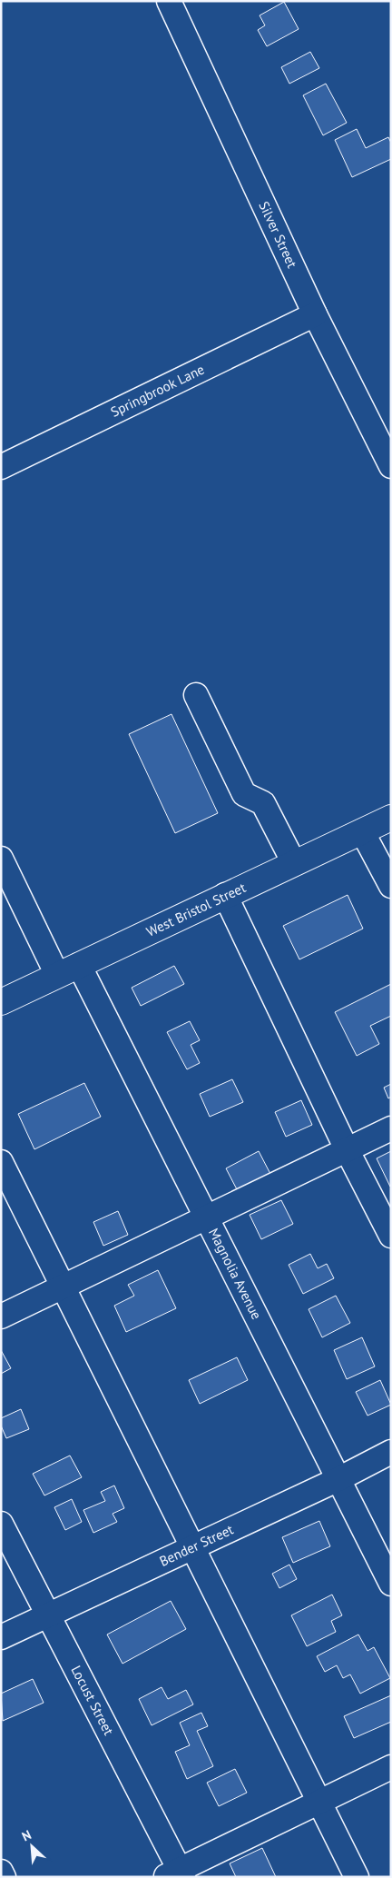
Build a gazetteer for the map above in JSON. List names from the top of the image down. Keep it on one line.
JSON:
{"streets":{"main road":["West Bristol Street"],"street":["Silver Street","Springbrook Lane","Magnolia Avenue","Bender Street","Locust Street"]},"crossings":[["Silver Street","Springbrook Lane"],["West Bristol Street","Magnolia Avenue"],["Magnolia Avenue","Bender Street"],["Bender Street","Locust Street"]],"north":"top left"}
